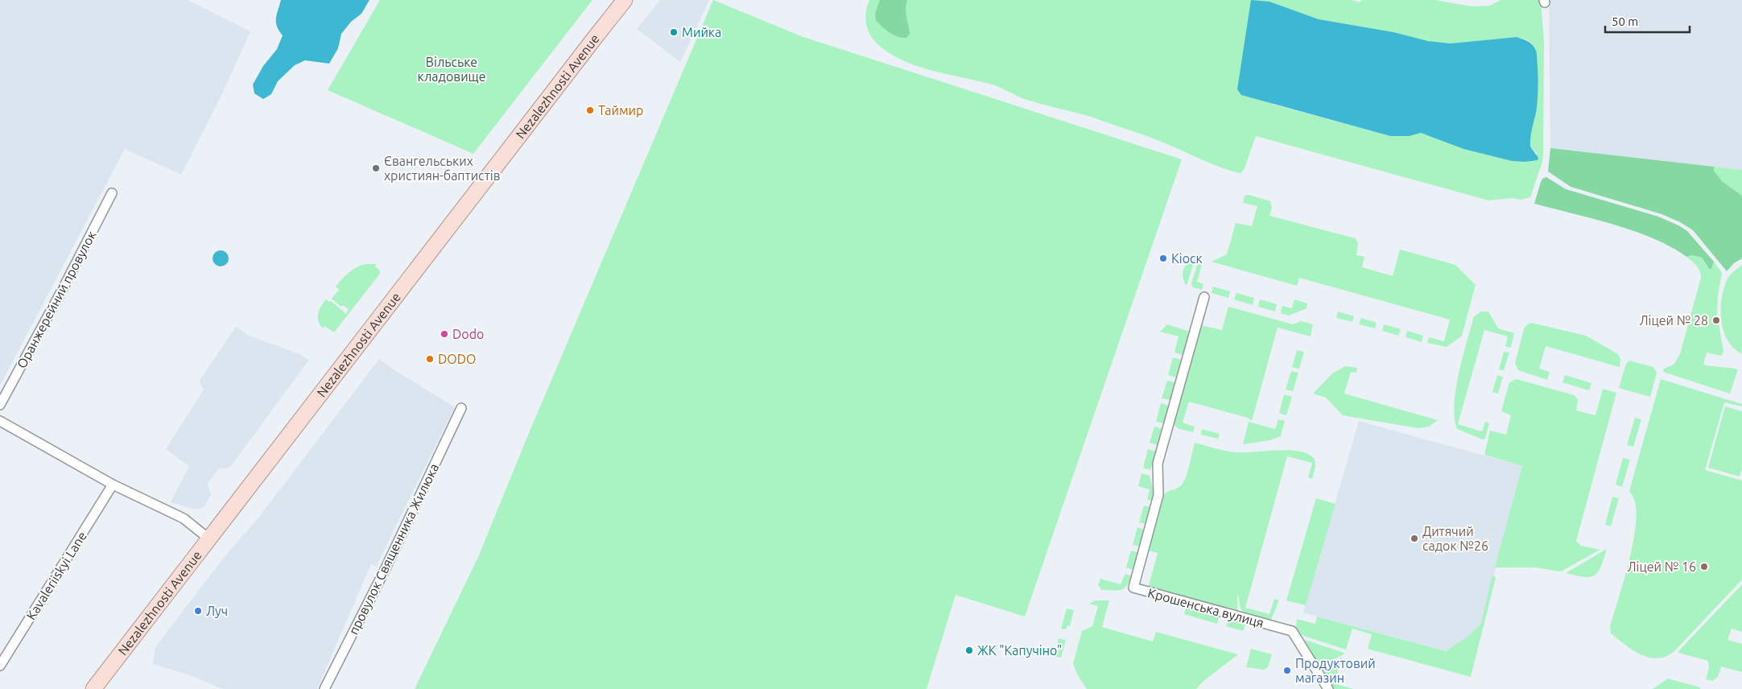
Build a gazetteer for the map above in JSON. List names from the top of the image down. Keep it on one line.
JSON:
{"streets":{"main road":["Nezalezhnosti Avenue"],"street":["Оранжерейний провулок","провулок Священника Жилюка","Kavaleriiskyi Lane","Крошенська вулиця"]},"parks":["Вільське кладовище"],"places":["Мийка","Таймир","Євангельських християн-баптистів","Кіоск","Ліцей № 28","Dodo","DODO","Дитячий садок №26","Ліцей № 16","Луч","ЖК \"Капучіно\"","Продуктовий магазин"],"scale_bar":"50 m"}
